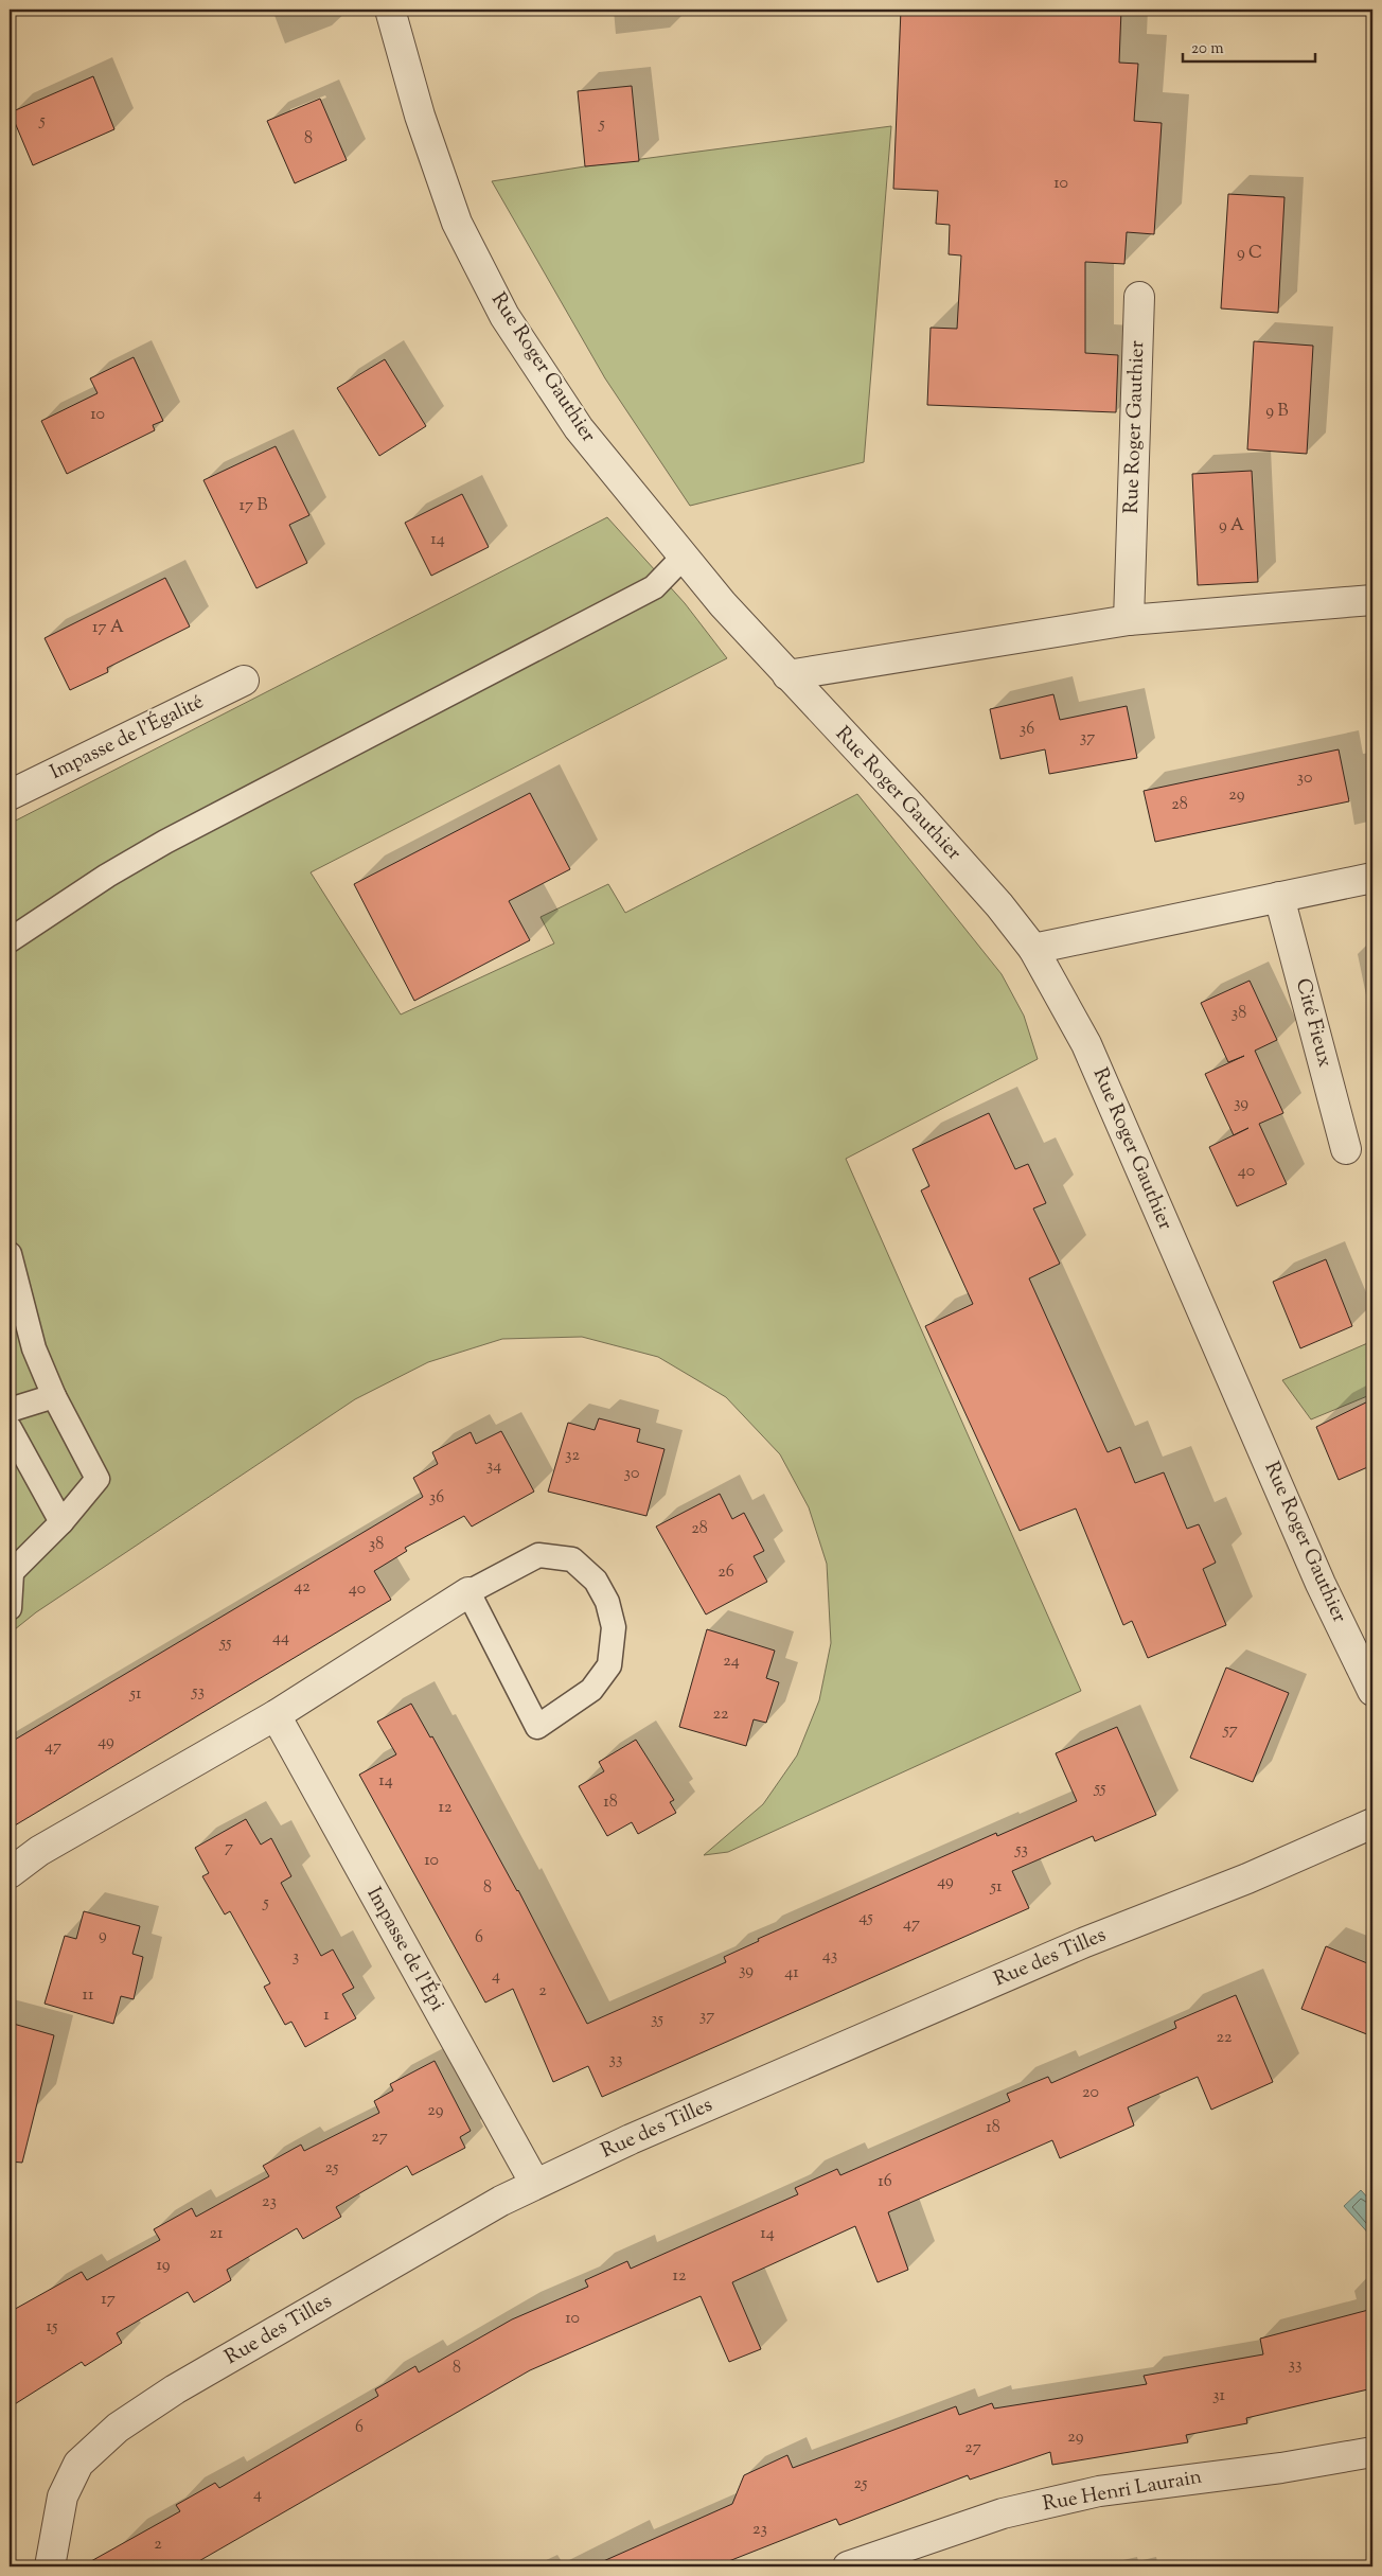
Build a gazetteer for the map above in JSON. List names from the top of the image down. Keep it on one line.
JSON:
{"streets":{"street":["Rue Roger Gauthier","Impasse de l'Égalité","Cité Fieux","Impasse de l'Épi","Rue des Tilles","Rue Henri Laurain"]},"crossings":[["Impasse de l'Épi","Rue des Tilles"]],"house_numbers":["5","5","8","10","9 C","9 B","10","17 B","9 A","14","17 A","36","37","30","29","28","38","39","40","32","34","30","36","28","38","26","42","40","44","55","24","53","51","22","57","49","47","14","55","18","12","7","53","10","49","51","8","5","45","47","9","6","43","3","39","41","4","2","11","1","37","35","22","33","20","29","18","27","25","16","23","21","14","19","12","17","10","15","33","8","31","6","29","27","25","4","23","2"],"scale_bar":"20 m"}
